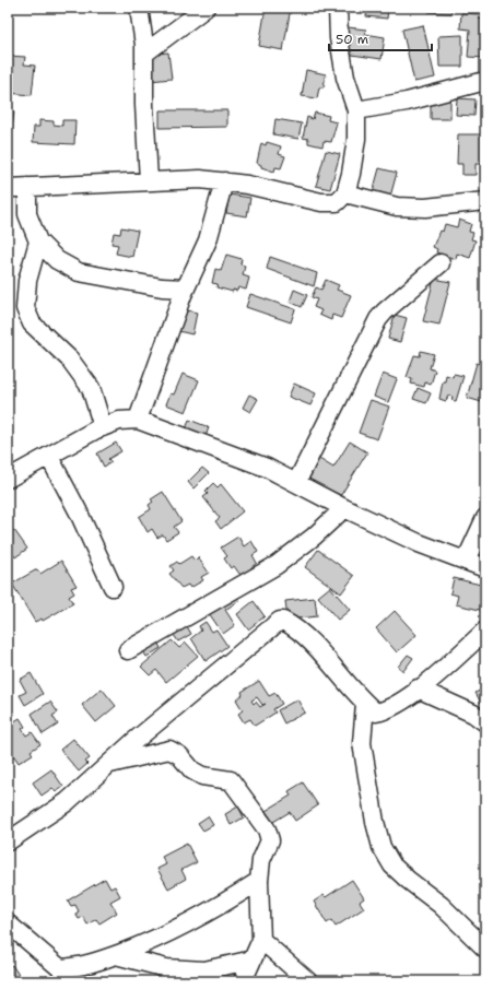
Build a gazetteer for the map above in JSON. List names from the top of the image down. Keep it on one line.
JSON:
{"scale_bar":"50 m"}
